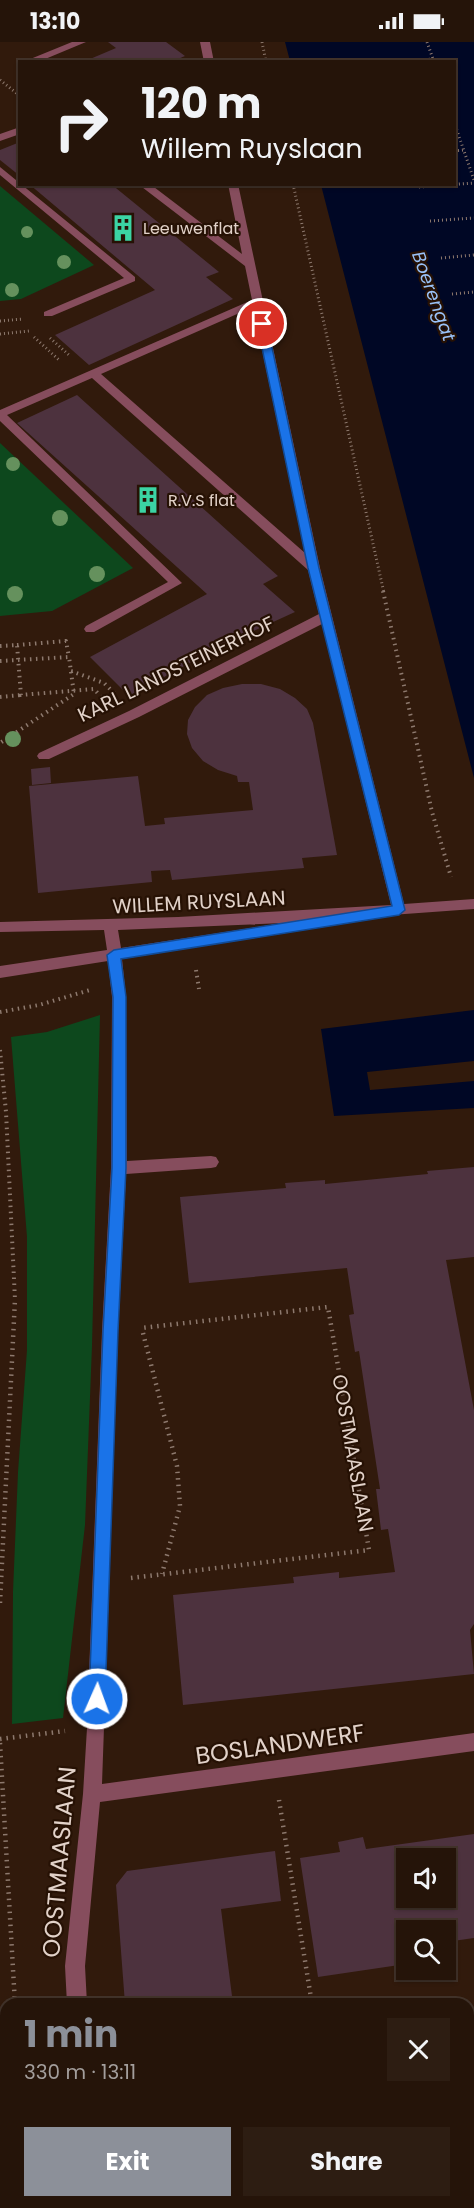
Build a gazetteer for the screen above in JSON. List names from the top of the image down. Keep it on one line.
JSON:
{"streets":{"street":["KARL LANDSTEINERHOF","WILLEM RUYSLAAN","OOSTMAASLAAN","BOSLANDWERF"]},"crossings":[["WILLEM RUYSLAAN","OOSTMAASLAAN"],["OOSTMAASLAAN","BOSLANDWERF"]],"water":["Boerengat"],"places":{"building":["Leeuwenflat","R.V.S flat"]},"page":{"status":"13:10","turn":["120 m","Willem Ruyslaan"],"heading":["1 min","330 m · 13:11"],"buttons":["Exit","Share"]}}
